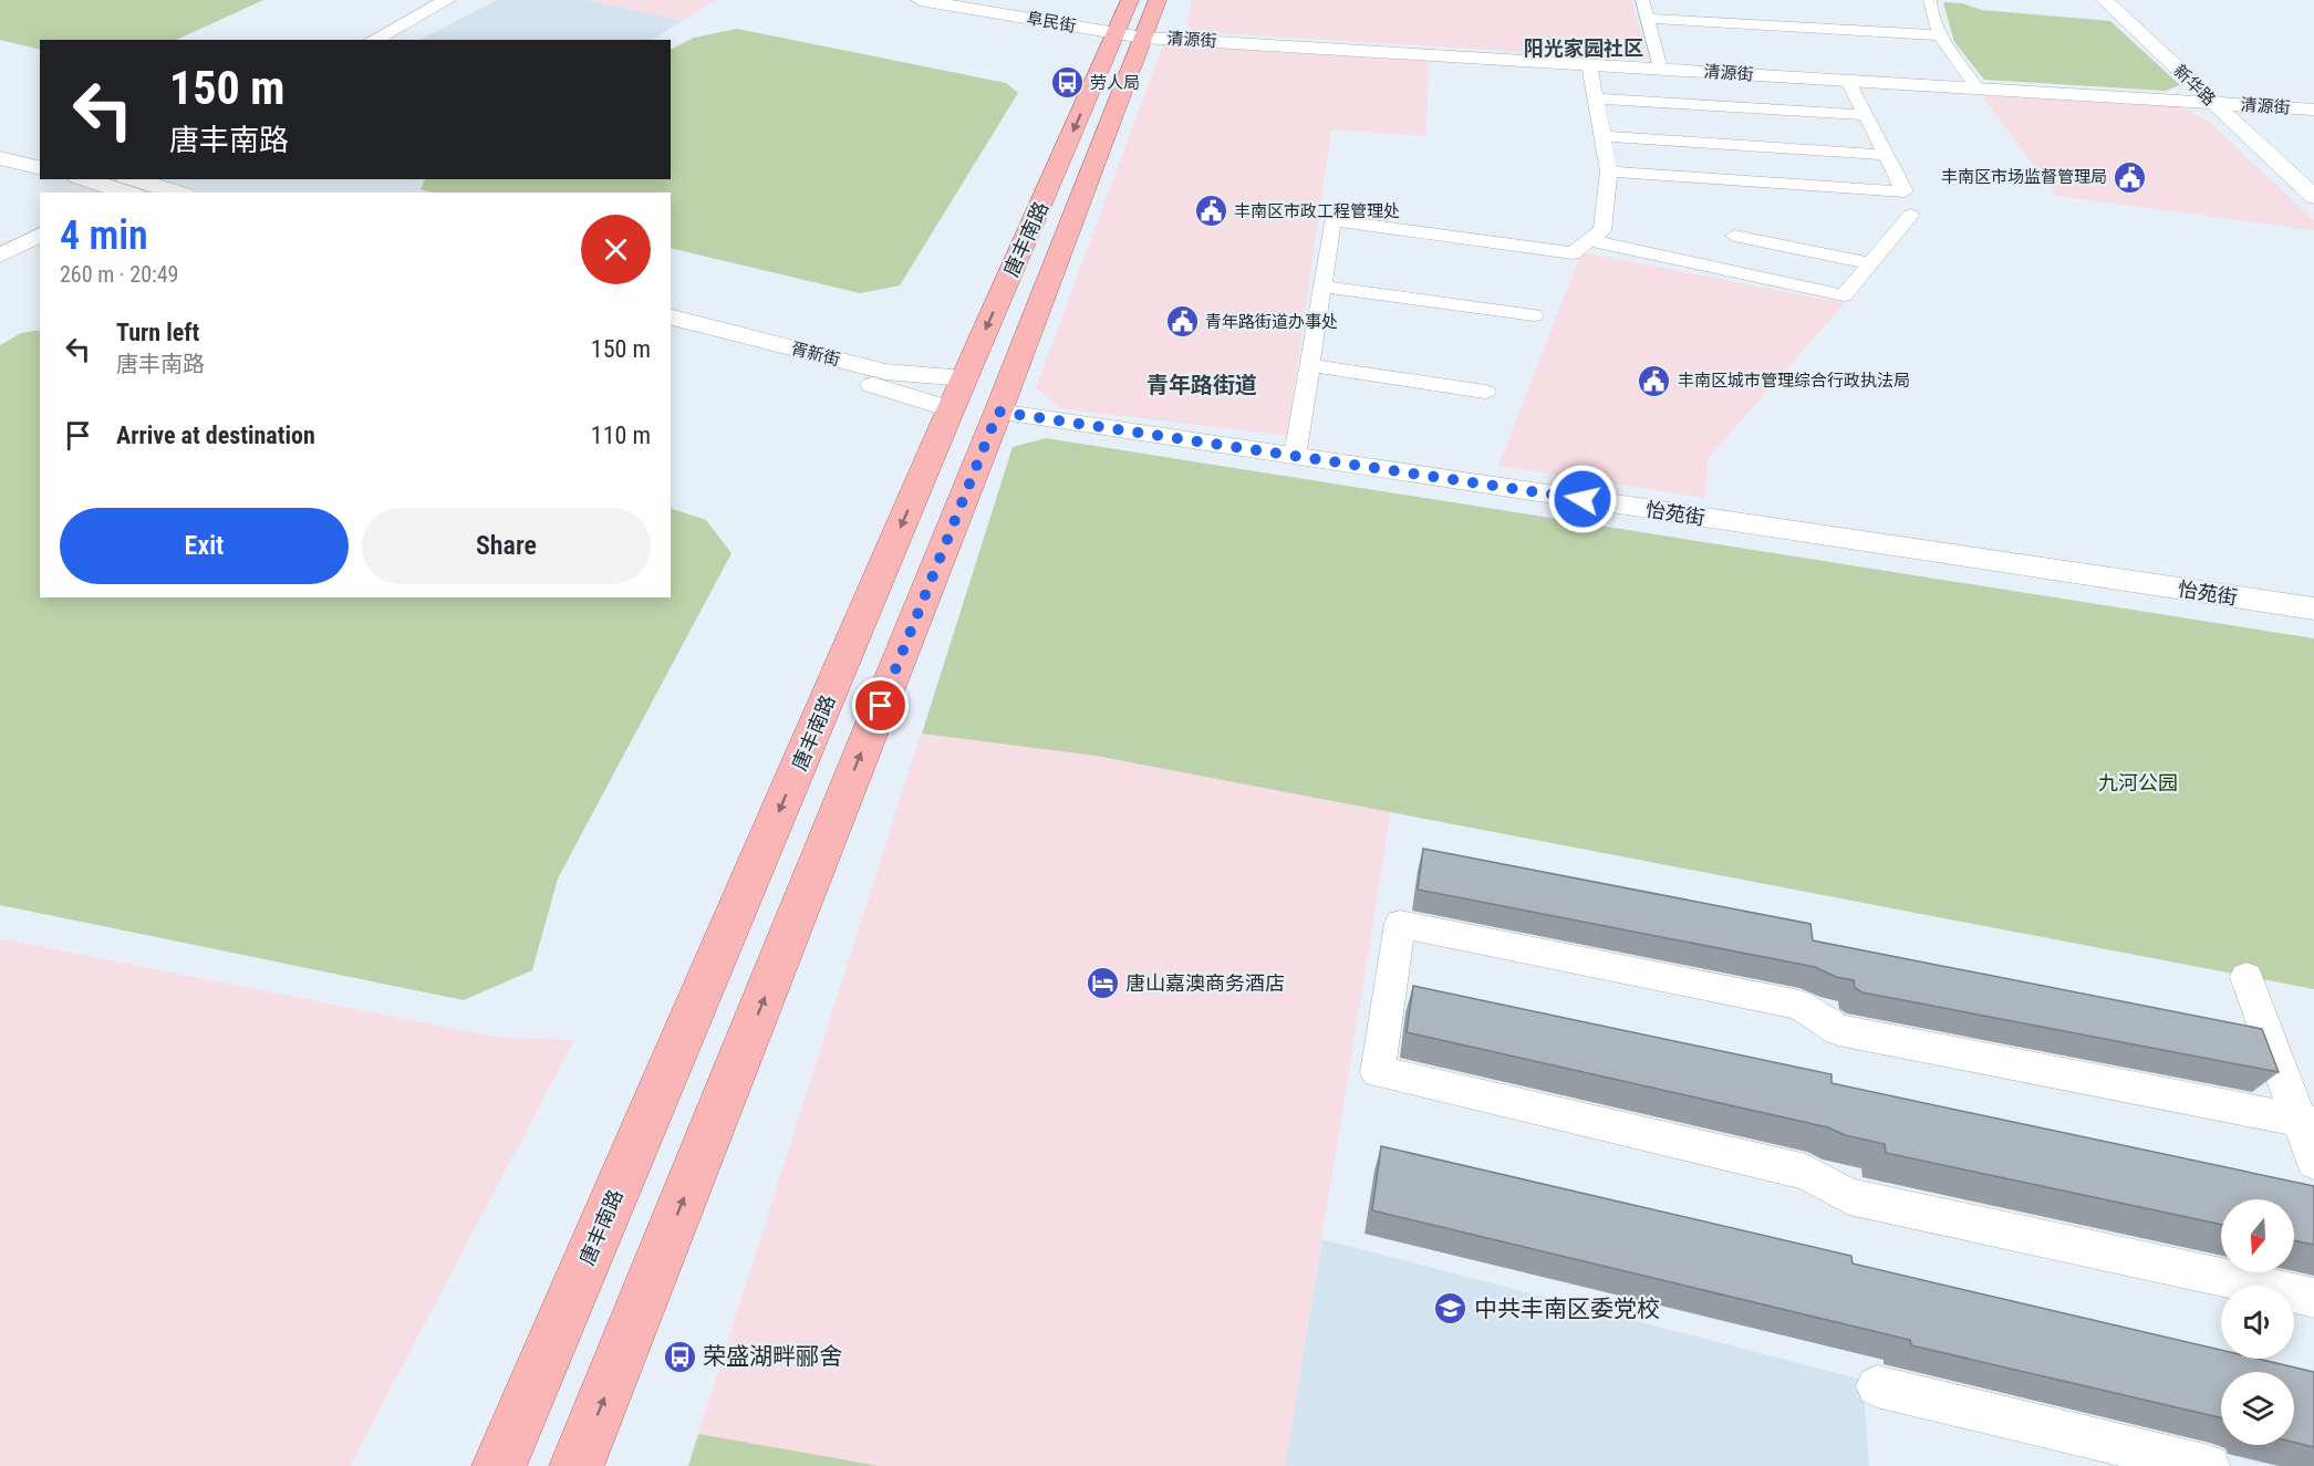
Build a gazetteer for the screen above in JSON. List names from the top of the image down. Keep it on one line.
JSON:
{"streets":{"main road":["唐丰南路"],"street":["阜民街","清源街","新华路","胥新街","怡苑街"]},"crossings":[["阜民街","清源街"],["阜民街","唐丰南路"],["清源街","新华路"],["清源街","唐丰南路"],["唐丰南路","胥新街"],["唐丰南路","怡苑街"]],"districts":["阳光家园社区","青年路街道"],"parks":["九河公园"],"places":{"bus stop":["劳人局","荣盛湖畔郦舍"],"public building":["丰南区市场监督管理局","丰南区市政工程管理处","青年路街道办事处","丰南区城市管理综合行政执法局"],"hotel":["唐山嘉澳商务酒店"],"school or university":["中共丰南区委党校"]},"north":"bottom","page":{"turn":["150 m","唐丰南路"],"heading":["4 min","260 m · 20:49"],"list":[{"name":"Turn left","note":"唐丰南路","value":"150 m"},{"name":"Arrive at destination","value":"110 m"}],"buttons":["Exit","Share"]}}
